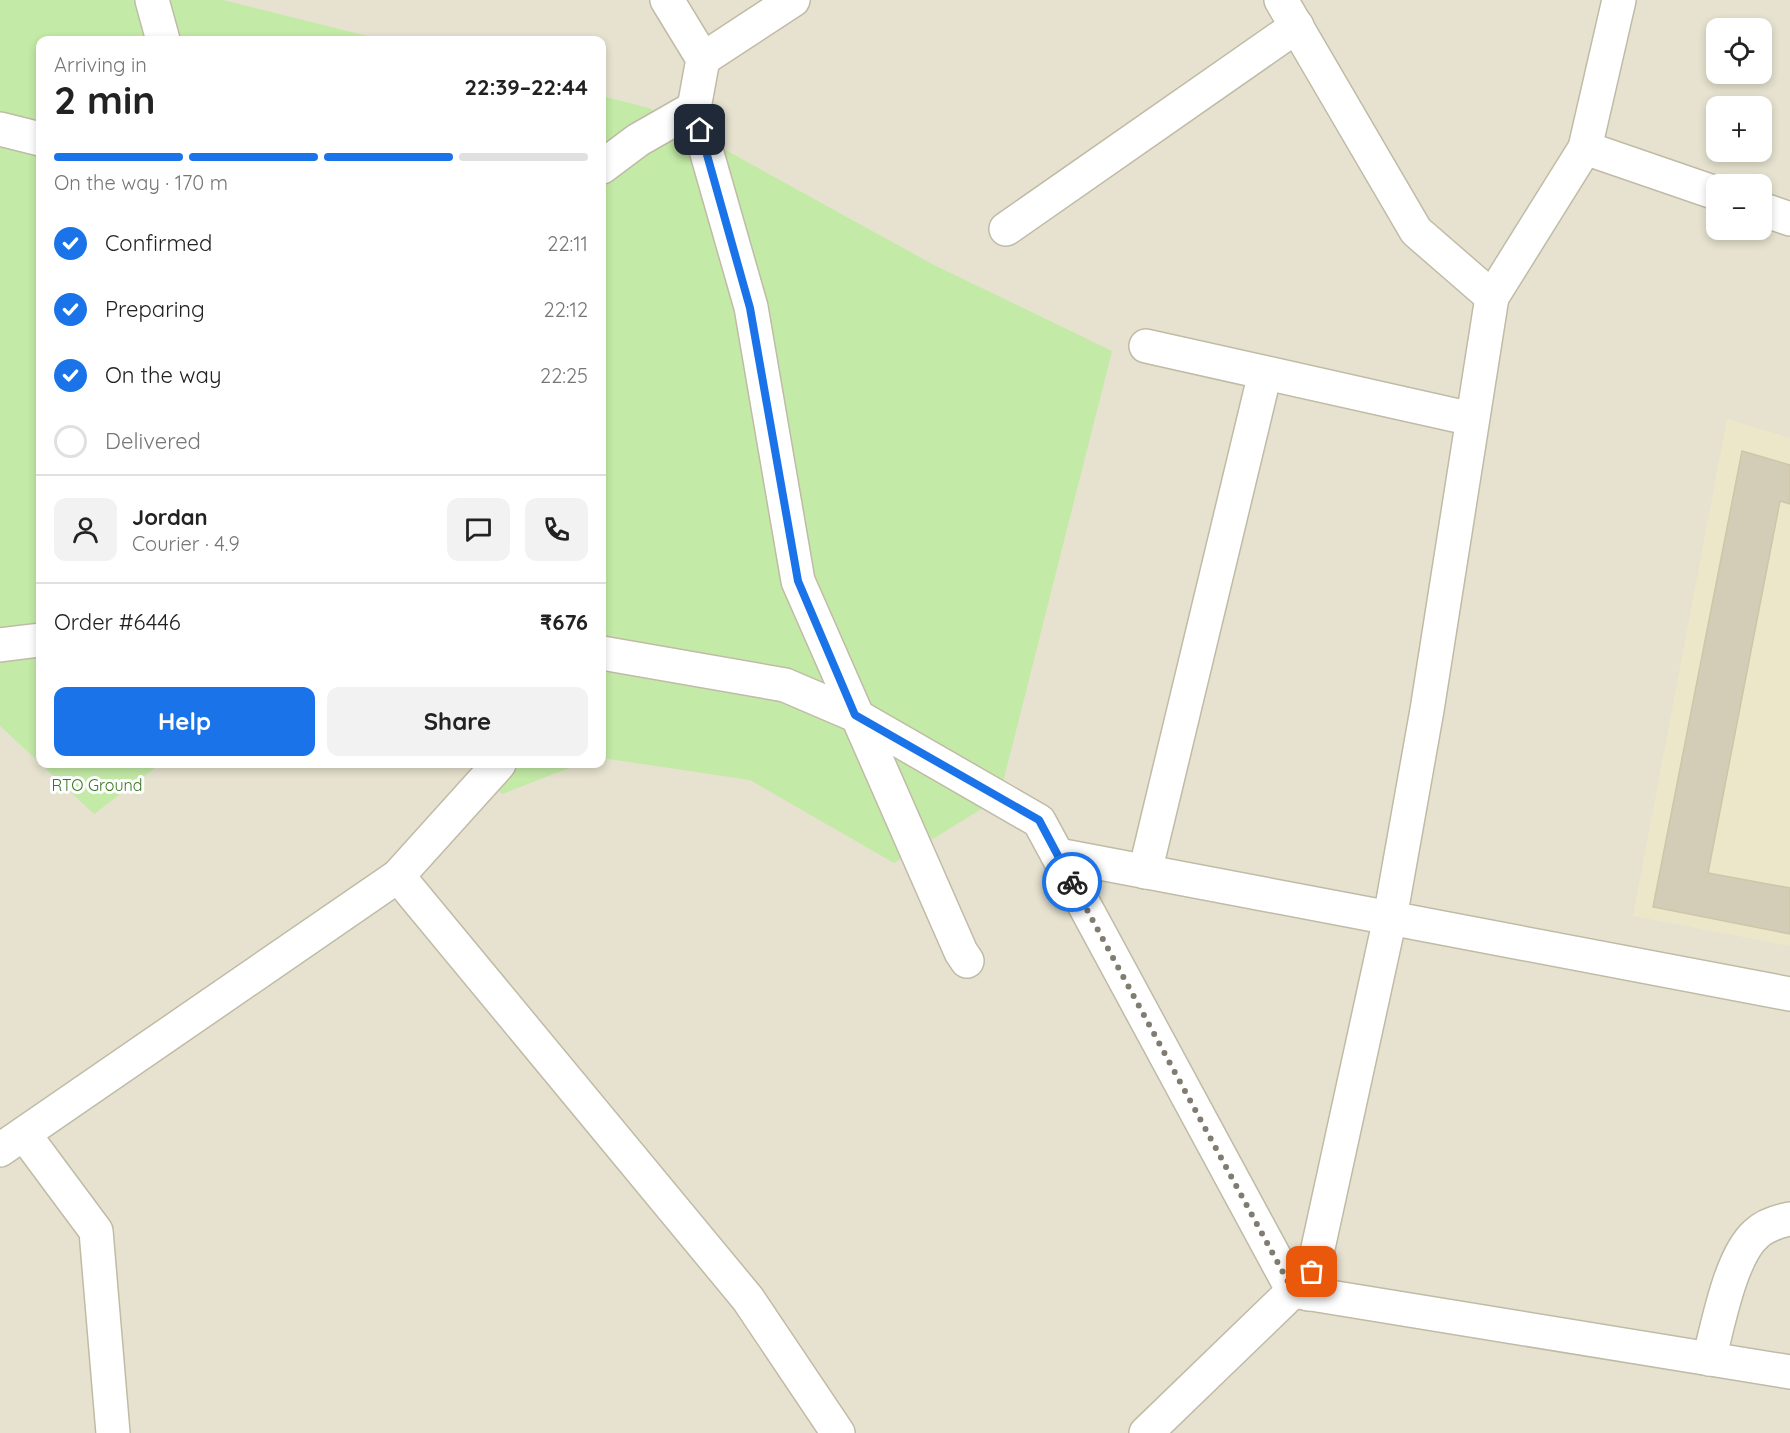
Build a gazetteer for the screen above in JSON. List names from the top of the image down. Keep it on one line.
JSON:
{"parks":["RTO Ground"],"page":{"map_buttons":["+","−"],"heading":["2 min","Arriving in","22:39–22:44"],"panel":["Jordan","Courier · 4.9","Order #6446","₹676"],"bar":"On the way · 170 m","list":[["Confirmed","22:11"],["Preparing","22:12"],["On the way","22:25"],"Delivered"],"buttons":["Help","Share"]}}
